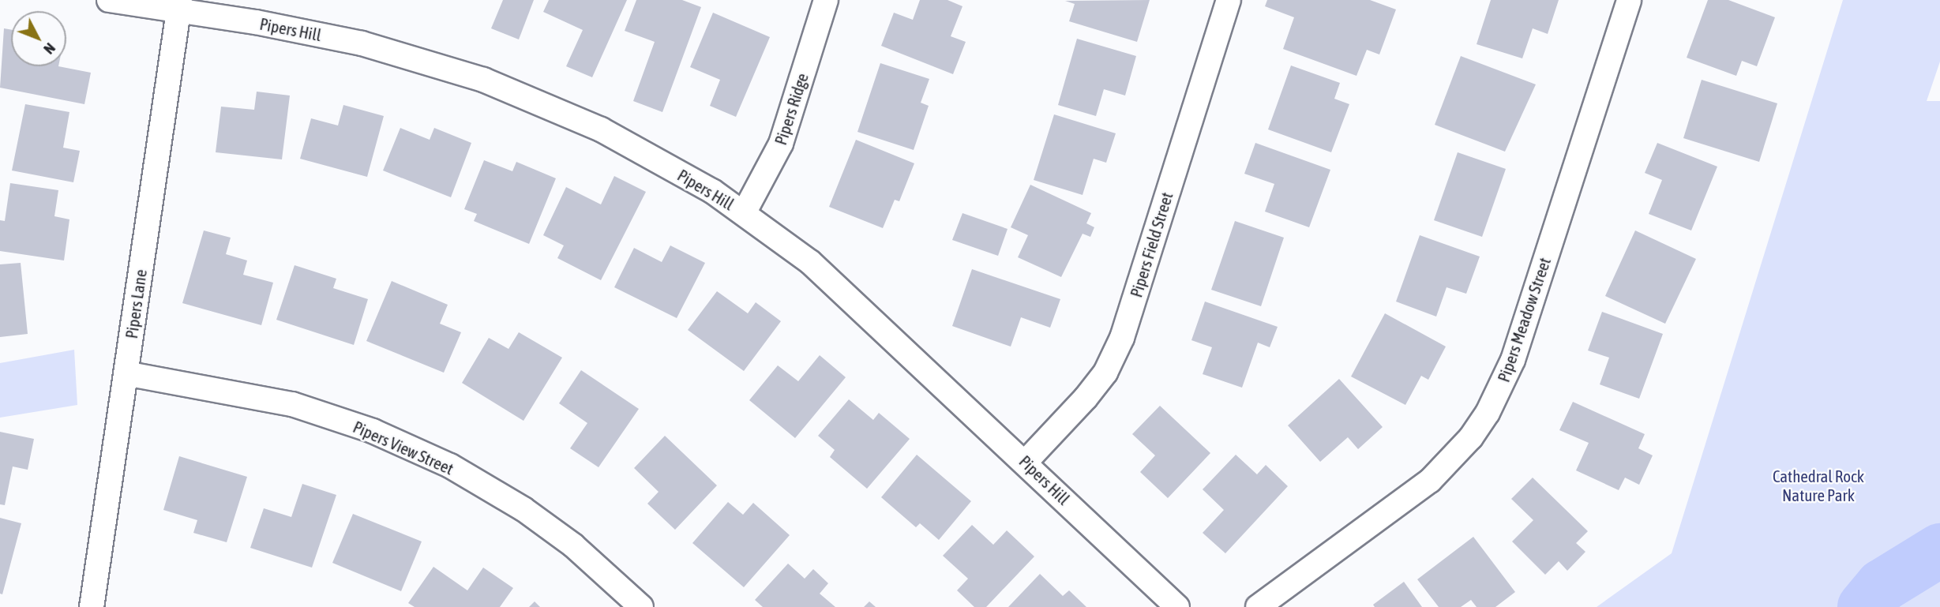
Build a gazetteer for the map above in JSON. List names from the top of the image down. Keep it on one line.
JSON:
{"streets":{"street":["Pipers Hill","Pipers Ridge","Pipers Field Street","Pipers Lane","Pipers Meadow Street","Pipers View Street"]},"crossings":[["Pipers Hill","Pipers Ridge"],["Pipers Hill","Pipers Field Street"],["Pipers Hill","Pipers Lane"],["Pipers Lane","Pipers View Street"]],"parks":["Cathedral Rock Nature Park"],"north":"bottom right"}
